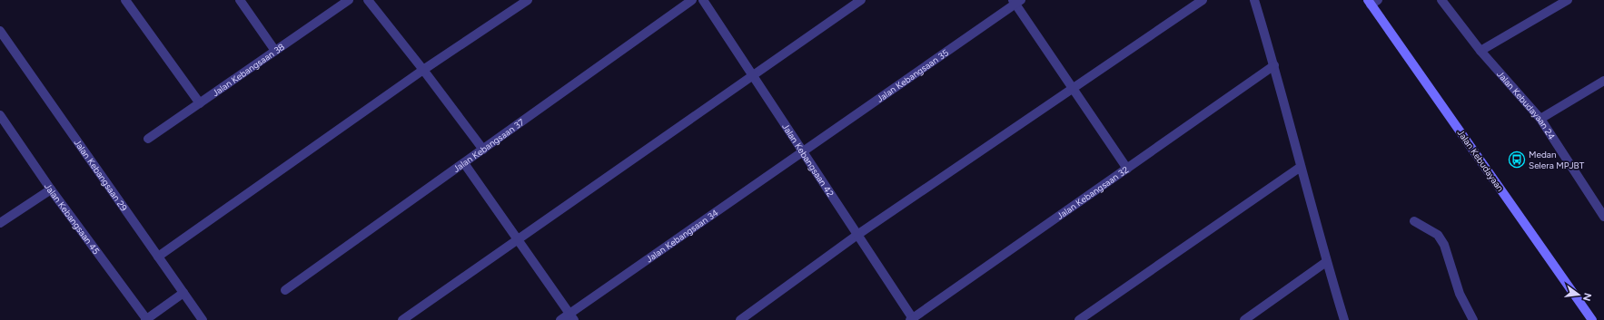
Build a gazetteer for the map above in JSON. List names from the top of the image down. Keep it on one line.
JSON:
{"streets":{"street":["Jalan Kebangsaan 38","Jalan Kebangsaan 35","Jalan Kebudayaan 24","Jalan Kebangsaan 37","Jalan Kebangsaan 42","Jalan Kebudayaan","Jalan Kebangsaan 29","Jalan Kebangsaan 32","Jalan Kebangsaan 45","Jalan Kebangsaan 34"]},"crossings":[["Jalan Kebangsaan 35","Jalan Kebangsaan 42"],["Jalan Kebangsaan 35","Jalan Kebangsaan 34"],["Jalan Kebangsaan 42","Jalan Kebangsaan 32"],["Jalan Kebangsaan 42","Jalan Kebangsaan 34"]],"places":{"bus stop":["Medan Selera MPJBT"]},"north":"right"}
